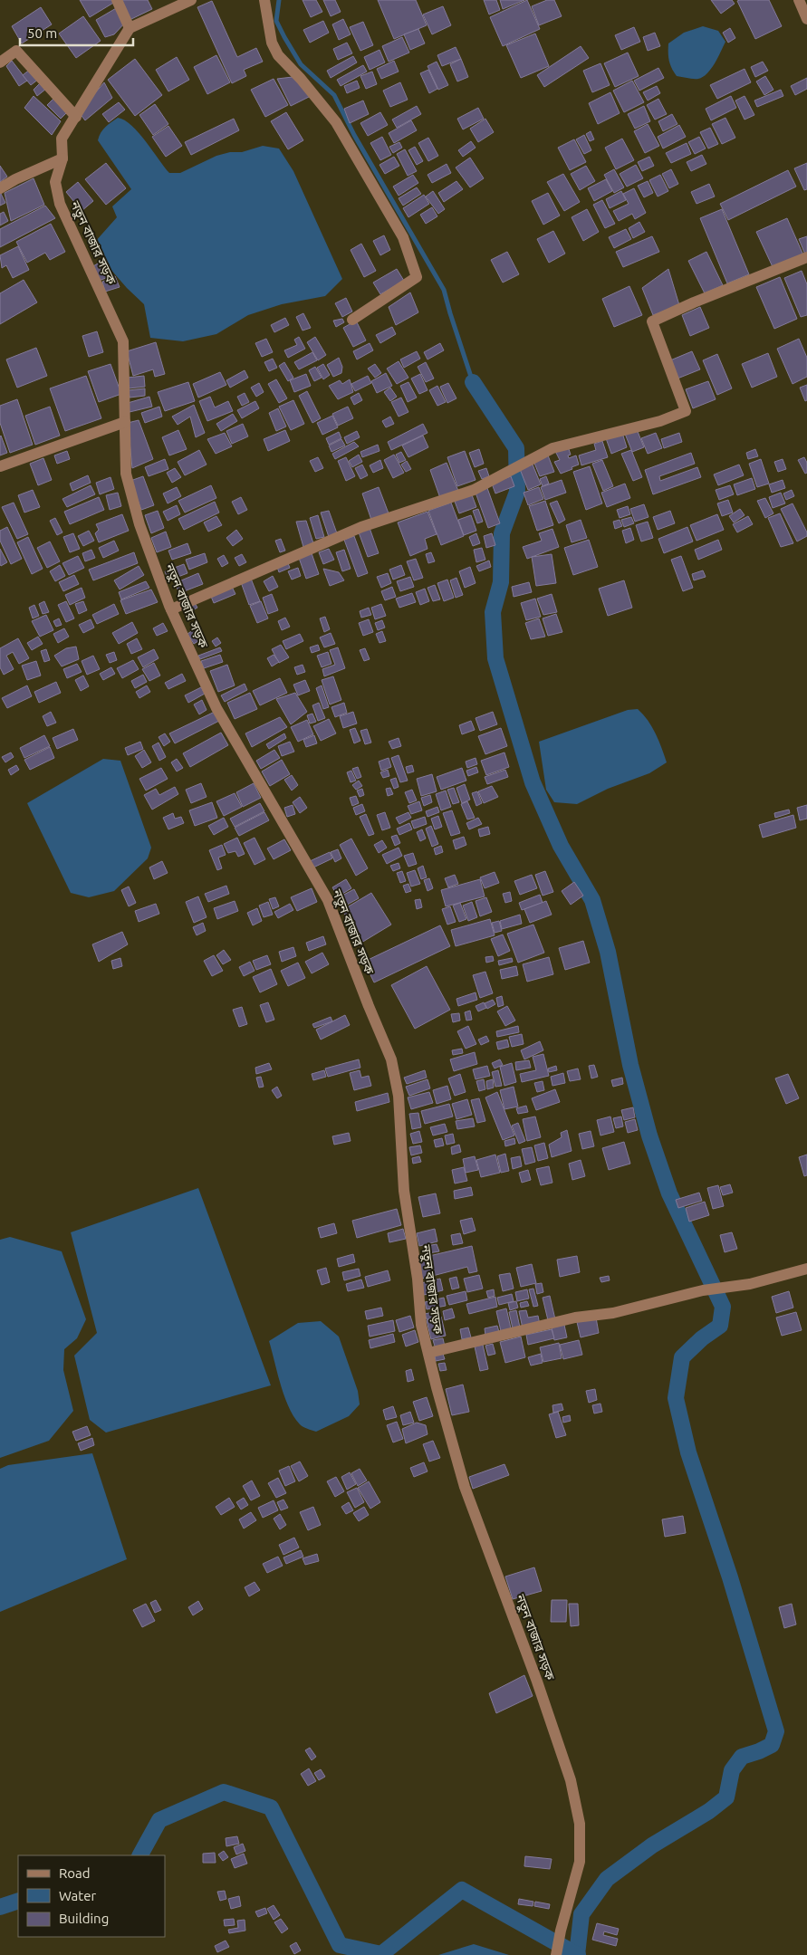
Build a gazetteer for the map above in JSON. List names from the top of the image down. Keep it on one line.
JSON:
{"streets":{"street":["নতুন বাজার সড়ক"]},"legend":["Road","Water","Building"],"scale_bar":"50 m"}
